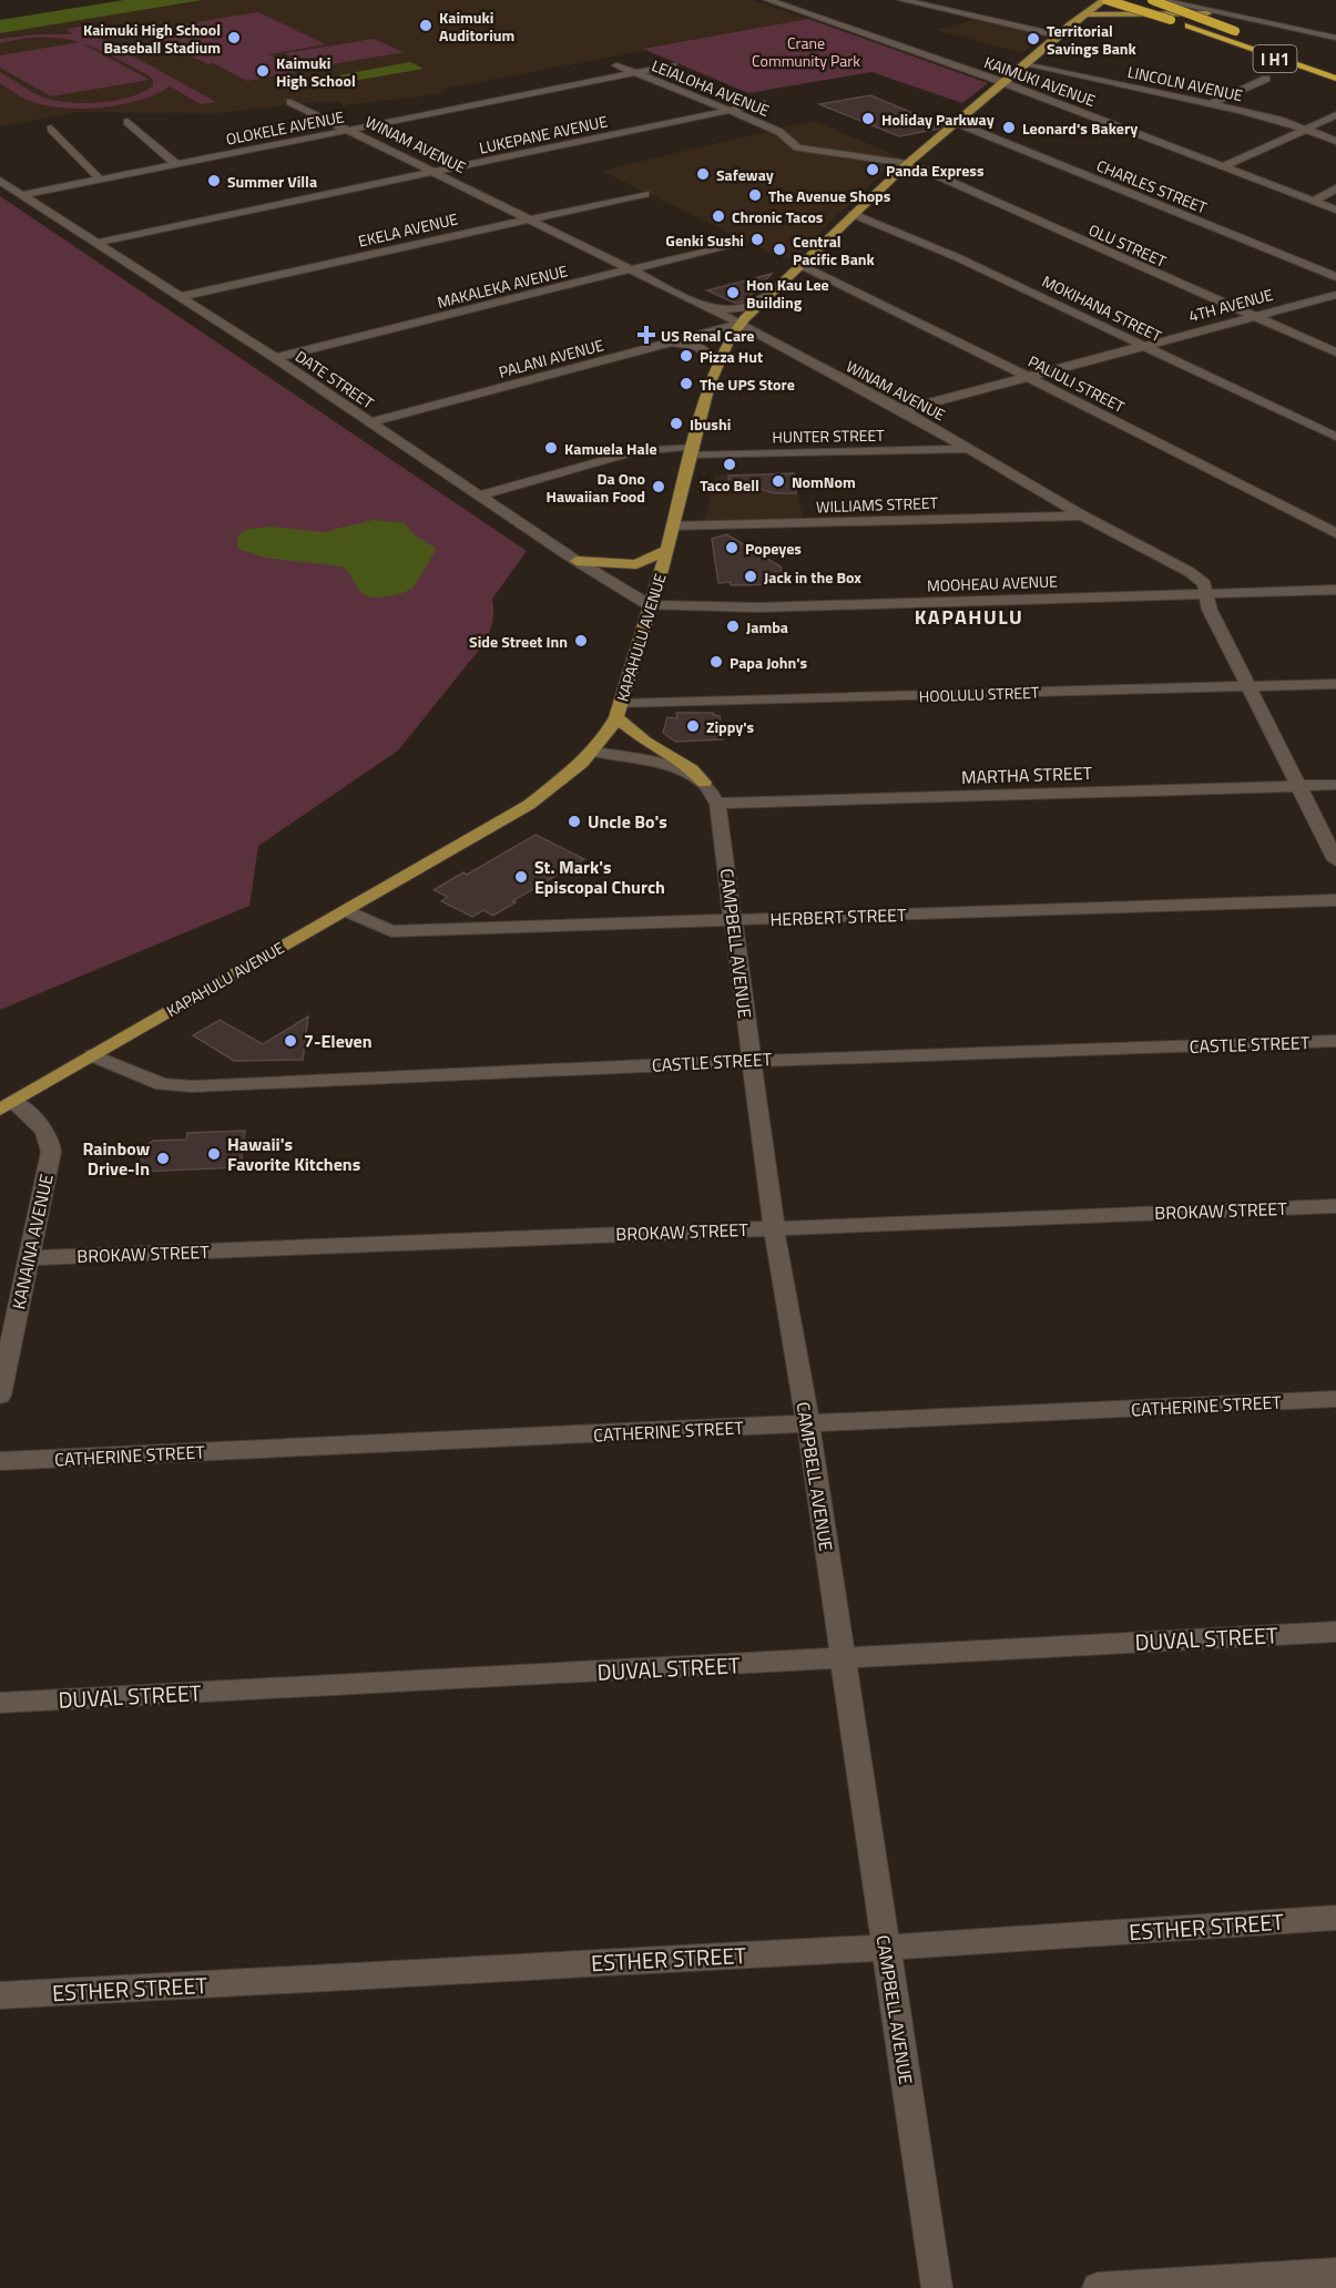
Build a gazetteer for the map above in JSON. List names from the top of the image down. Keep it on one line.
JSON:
{"streets":{"highway":["I H1"],"main road":["KAPAHULU AVENUE"],"street":["KAIMUKI AVENUE","LINCOLN AVENUE","LEIALOHA AVENUE","OLOKELE AVENUE","LUKEPANE AVENUE","WINAM AVENUE","CHARLES STREET","EKELA AVENUE","OLU STREET","MAKALEKA AVENUE","4TH AVENUE","MOKIHANA STREET","PALANI AVENUE","DATE STREET","PALIULI STREET","HUNTER STREET","WILLIAMS STREET","MOOHEAU AVENUE","HOOLULU STREET","MARTHA STREET","HERBERT STREET","CAMPBELL AVENUE","CASTLE STREET","BROKAW STREET","KANAINA AVENUE","CATHERINE STREET","DUVAL STREET","ESTHER STREET"]},"crossings":[["KAIMUKI AVENUE","KAPAHULU AVENUE"],["LINCOLN AVENUE","KAPAHULU AVENUE"],["LEIALOHA AVENUE","OLOKELE AVENUE"],["LEIALOHA AVENUE","LUKEPANE AVENUE"],["LEIALOHA AVENUE","OLU STREET"],["LEIALOHA AVENUE","KAPAHULU AVENUE"],["OLOKELE AVENUE","WINAM AVENUE"],["OLOKELE AVENUE","DATE STREET"],["LUKEPANE AVENUE","WINAM AVENUE"],["LUKEPANE AVENUE","DATE STREET"],["WINAM AVENUE","EKELA AVENUE"],["WINAM AVENUE","MAKALEKA AVENUE"],["WINAM AVENUE","4TH AVENUE"],["WINAM AVENUE","PALANI AVENUE"],["WINAM AVENUE","HUNTER STREET"],["WINAM AVENUE","WILLIAMS STREET"],["WINAM AVENUE","MOOHEAU AVENUE"],["WINAM AVENUE","KAPAHULU AVENUE"],["WINAM AVENUE","HOOLULU STREET"],["WINAM AVENUE","MARTHA STREET"],["CHARLES STREET","KAPAHULU AVENUE"],["EKELA AVENUE","DATE STREET"],["OLU STREET","4TH AVENUE"],["OLU STREET","KAPAHULU AVENUE"],["MAKALEKA AVENUE","DATE STREET"],["4TH AVENUE","MOKIHANA STREET"],["4TH AVENUE","PALIULI STREET"],["MOKIHANA STREET","KAPAHULU AVENUE"],["PALANI AVENUE","DATE STREET"],["PALANI AVENUE","KAPAHULU AVENUE"],["DATE STREET","HUNTER STREET"],["DATE STREET","MOOHEAU AVENUE"],["DATE STREET","KAPAHULU AVENUE"],["PALIULI STREET","KAPAHULU AVENUE"],["HUNTER STREET","KAPAHULU AVENUE"],["WILLIAMS STREET","KAPAHULU AVENUE"],["MOOHEAU AVENUE","KAPAHULU AVENUE"],["KAPAHULU AVENUE","HOOLULU STREET"],["KAPAHULU AVENUE","HERBERT STREET"],["KAPAHULU AVENUE","CASTLE STREET"],["KAPAHULU AVENUE","KANAINA AVENUE"],["MARTHA STREET","CAMPBELL AVENUE"],["HERBERT STREET","CAMPBELL AVENUE"],["CAMPBELL AVENUE","CASTLE STREET"],["CAMPBELL AVENUE","BROKAW STREET"],["CAMPBELL AVENUE","CATHERINE STREET"],["CAMPBELL AVENUE","DUVAL STREET"],["CAMPBELL AVENUE","ESTHER STREET"],["BROKAW STREET","KANAINA AVENUE"]],"districts":["KAPAHULU"],"parks":["Crane Community Park"],"places":{"other":["Kaimuki Auditorium","Kaimuki High School Baseball Stadium","Territorial Savings Bank","Kaimuki High School","Holiday Parkway","Leonard's Bakery","Panda Express","Safeway","Summer Villa","The Avenue Shops","Chronic Tacos","Genki Sushi","Central Pacific Bank","Hon Kau Lee Building","Pizza Hut","The UPS Store","Ibushi","Kamuela Hale","Taco Bell","NomNom","Da Ono Hawaiian Food","Popeyes","Jack in the Box","Jamba","Side Street Inn","Papa John's","Zippy's","Uncle Bo's","St. Mark's Episcopal Church","7-Eleven","Hawaii's Favorite Kitchens","Rainbow Drive-In"],"health":["US Renal Care"]}}
